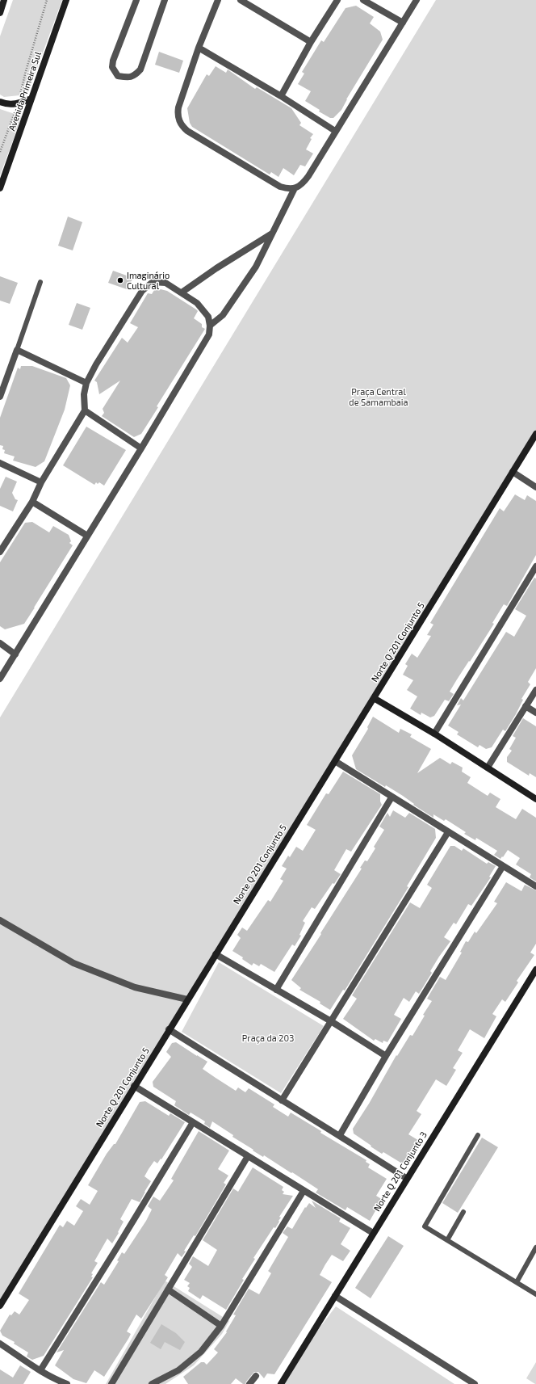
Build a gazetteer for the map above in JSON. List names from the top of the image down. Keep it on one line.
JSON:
{"streets":{"street":["Avenida Primeira Sul","Norte Q 201 Conjunto 5","Norte Q 201 Conjunto 3"]},"parks":["Praça Central de Samambaia","Praça da 203"],"places":["Imaginário Cultural"]}
